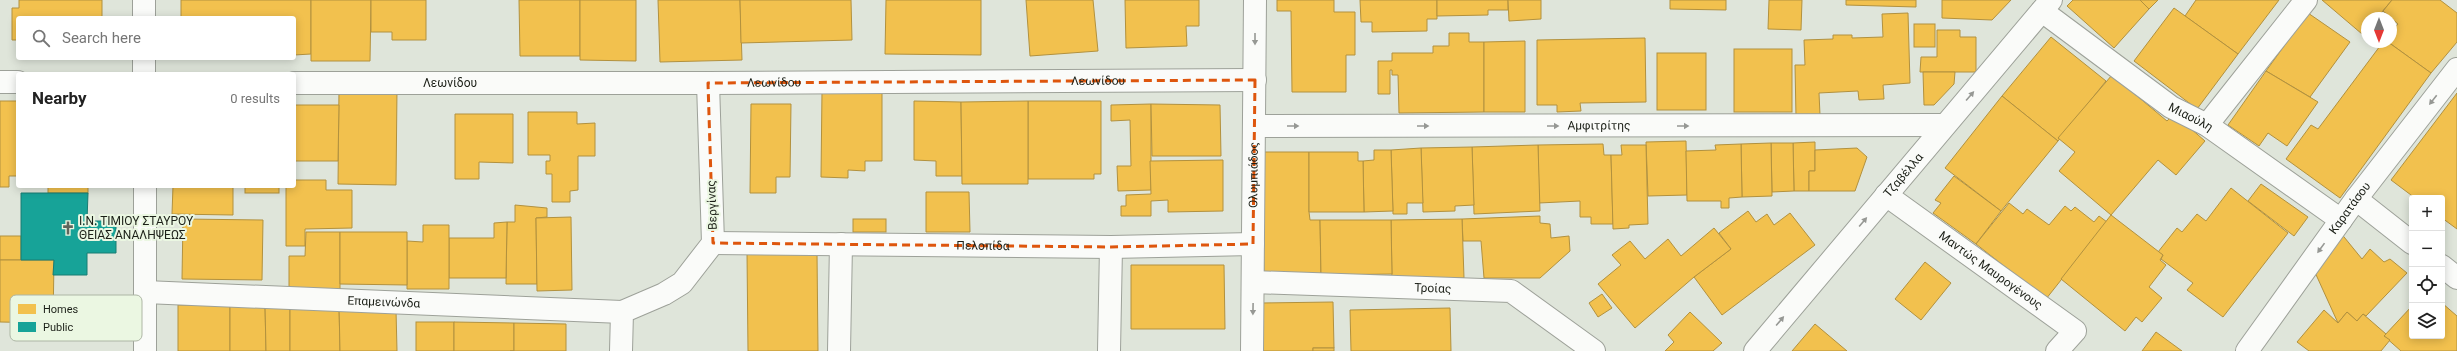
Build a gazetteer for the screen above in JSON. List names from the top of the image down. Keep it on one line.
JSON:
{"streets":{"street":["Λεωνίδου","Μιαούλη","Αμφιτρίτης","Τζαβέλλα","Ολυμπιάδος","Βεργίνας","Καρατάσου","Πελοπίδα","Μαντώς Μαυρογένους","Τροίας","Επαμεινώνδα"]},"crossings":[["Λεωνίδου","Ολυμπιάδος"],["Λεωνίδου","Βεργίνας"],["Μιαούλη","Τζαβέλλα"],["Μιαούλη","Καρατάσου"],["Αμφιτρίτης","Τζαβέλλα"],["Αμφιτρίτης","Ολυμπιάδος"],["Τζαβέλλα","Μαντώς Μαυρογένους"],["Ολυμπιάδος","Πελοπίδα"],["Ολυμπιάδος","Τροίας"],["Βεργίνας","Πελοπίδα"],["Βεργίνας","Επαμεινώνδα"]],"one_way":["Αμφιτρίτης","Τζαβέλλα"],"places":{"church":["Ι.Ν. ΤΙΜΙΟΥ ΣΤΑΥΡΟΥ ΘΕΙΑΣ ΑΝΑΛΗΨΕΩΣ"]},"legend":["Homes","Public"],"north":"bottom","page":{"search":"Search here","heading":["Nearby","0 results"],"map_buttons":["+","−"]}}
